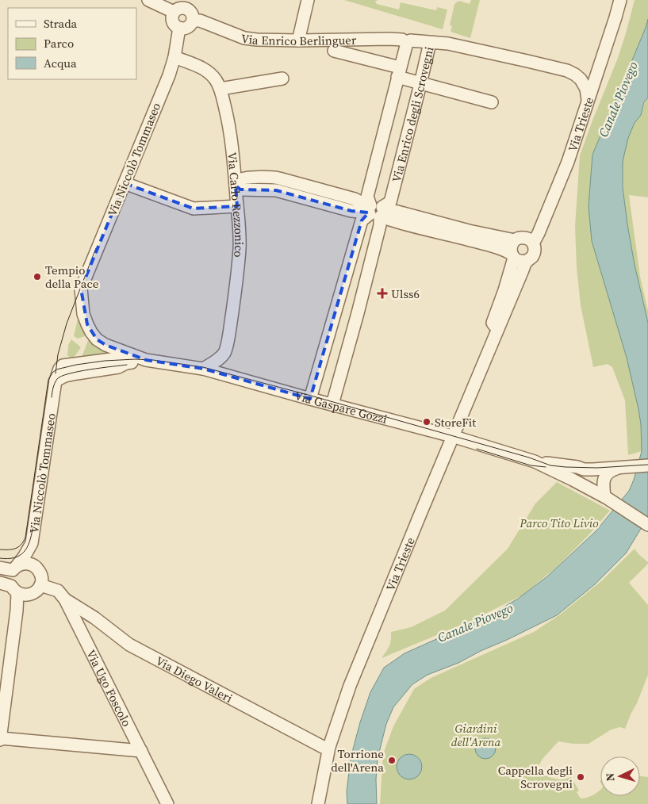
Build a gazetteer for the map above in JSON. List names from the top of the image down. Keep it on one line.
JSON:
{"streets":{"street":["Via Enrico Berlinguer","Via Enrico degli Scrovegni","Via Trieste","Via Niccolò Tommaseo","Via Carlo Rezzonico","Via Gaspare Gozzi","Via Diego Valeri","Via Ugo Foscolo"]},"crossings":[["Via Enrico Berlinguer","Via Enrico degli Scrovegni"],["Via Enrico Berlinguer","Via Niccolò Tommaseo"],["Via Enrico degli Scrovegni","Via Gaspare Gozzi"],["Via Trieste","Via Gaspare Gozzi"],["Via Trieste","Via Diego Valeri"],["Via Niccolò Tommaseo","Via Carlo Rezzonico"],["Via Niccolò Tommaseo","Via Gaspare Gozzi"],["Via Niccolò Tommaseo","Via Ugo Foscolo"],["Via Carlo Rezzonico","Via Gaspare Gozzi"],["Via Diego Valeri","Via Ugo Foscolo"]],"water":["Canale Piovego"],"parks":["Parco Tito Livio","Giardini dell'Arena"],"places":{"other":["Tempio della Pace","StoreFit","Torrione dell'Arena","Cappella degli Scrovegni"],"health":["Ulss6"]},"legend":["Strada","Parco","Acqua"],"north":"left"}
